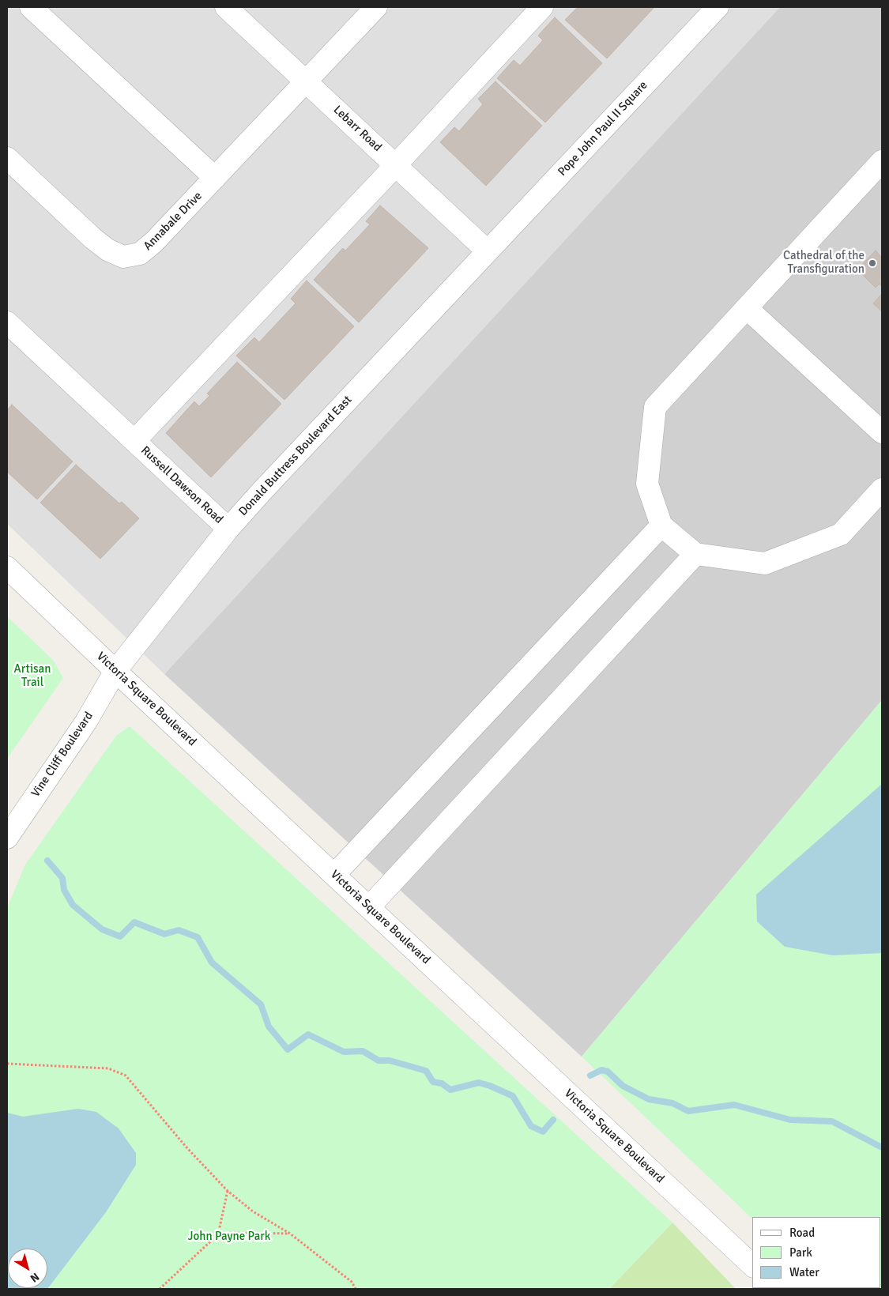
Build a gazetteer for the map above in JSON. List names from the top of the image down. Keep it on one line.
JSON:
{"streets":{"street":["Lebarr Road","Pope John Paul II Square","Annabale Drive","Donald Buttress Boulevard East","Russell Dawson Road","Victoria Square Boulevard","Vine Cliff Boulevard"]},"crossings":[["Lebarr Road","Pope John Paul II Square"],["Lebarr Road","Annabale Drive"],["Lebarr Road","Donald Buttress Boulevard East"],["Pope John Paul II Square","Donald Buttress Boulevard East"],["Donald Buttress Boulevard East","Russell Dawson Road"],["Donald Buttress Boulevard East","Victoria Square Boulevard"],["Donald Buttress Boulevard East","Vine Cliff Boulevard"],["Victoria Square Boulevard","Vine Cliff Boulevard"]],"parks":["Artisan Trail","John Payne Park"],"places":["Cathedral of the Transfiguration"],"legend":["Road","Park","Water"],"north":"bottom right"}
